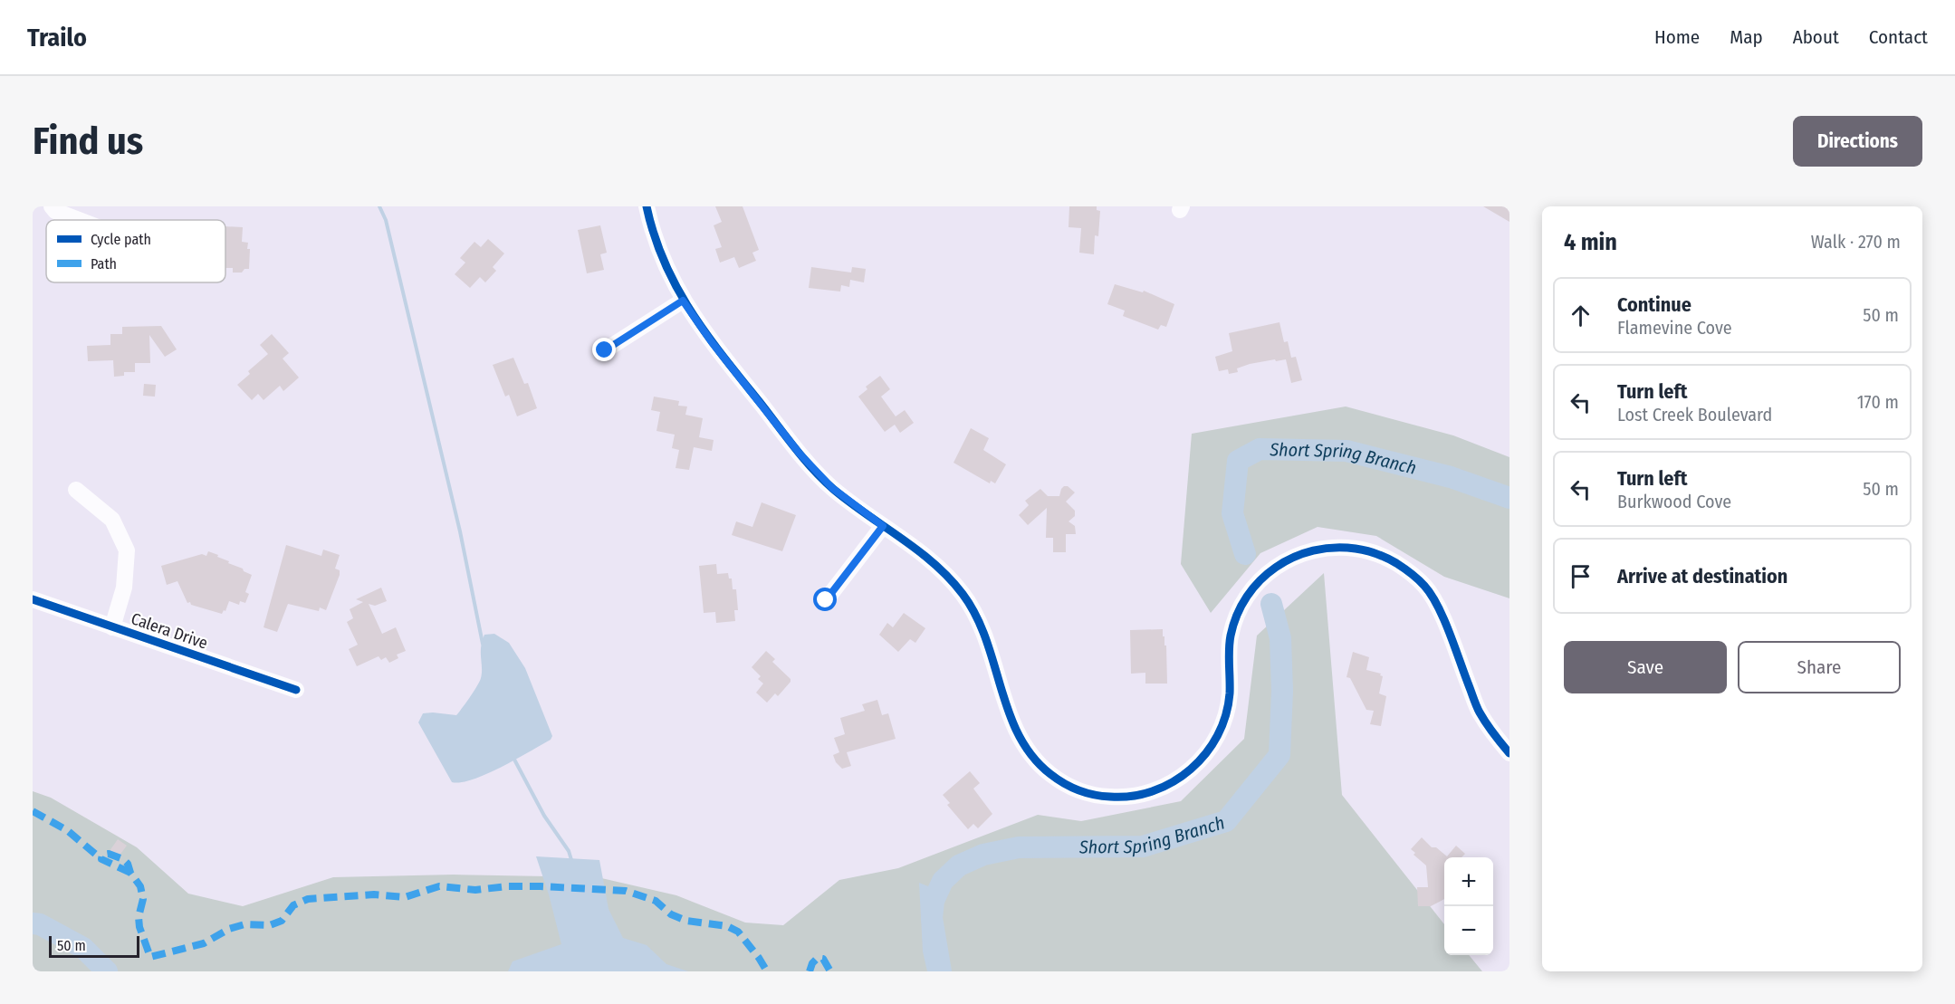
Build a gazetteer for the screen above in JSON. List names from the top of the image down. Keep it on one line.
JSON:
{"streets":{"street":["Calera Drive"]},"water":["Short Spring Branch"],"legend":["Cycle path","Path"],"scale_bar":"50 m","page":{"header":"Trailo","nav":["Home","Map","About","Contact"],"buttons":["Directions",["Save","Share"]],"title":"Find us","heading":["4 min","Walk · 270 m"],"list":[["Continue","Flamevine Cove","50 m"],["Turn left","Lost Creek Boulevard","170 m"],["Turn left","Burkwood Cove","50 m"],"Arrive at destination"],"map_buttons":["+","−"],"scale":"50 m"}}
